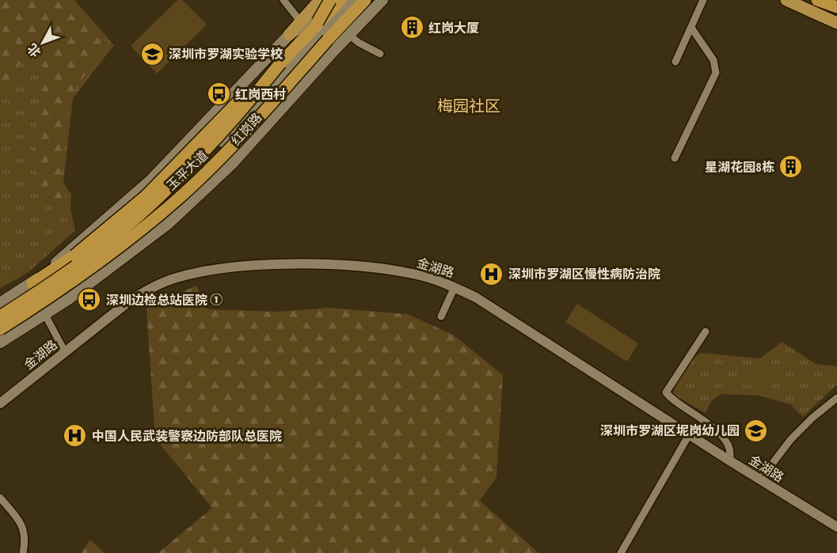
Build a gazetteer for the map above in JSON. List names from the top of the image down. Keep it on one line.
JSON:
{"streets":{"highway":["玉平大道"],"main road":["红岗路"],"street":["金湖路"]},"districts":["梅园社区"],"places":{"building":["红岗大厦","星湖花园8栋"],"school or university":["深圳市罗湖实验学校","深圳市罗湖区坭岗幼儿园"],"bus stop":["红岗西村","深圳边检总站医院 ①"],"hospital":["深圳市罗湖区慢性病防治院","中国人民武装警察边防部队总医院"]},"north":"bottom left"}
